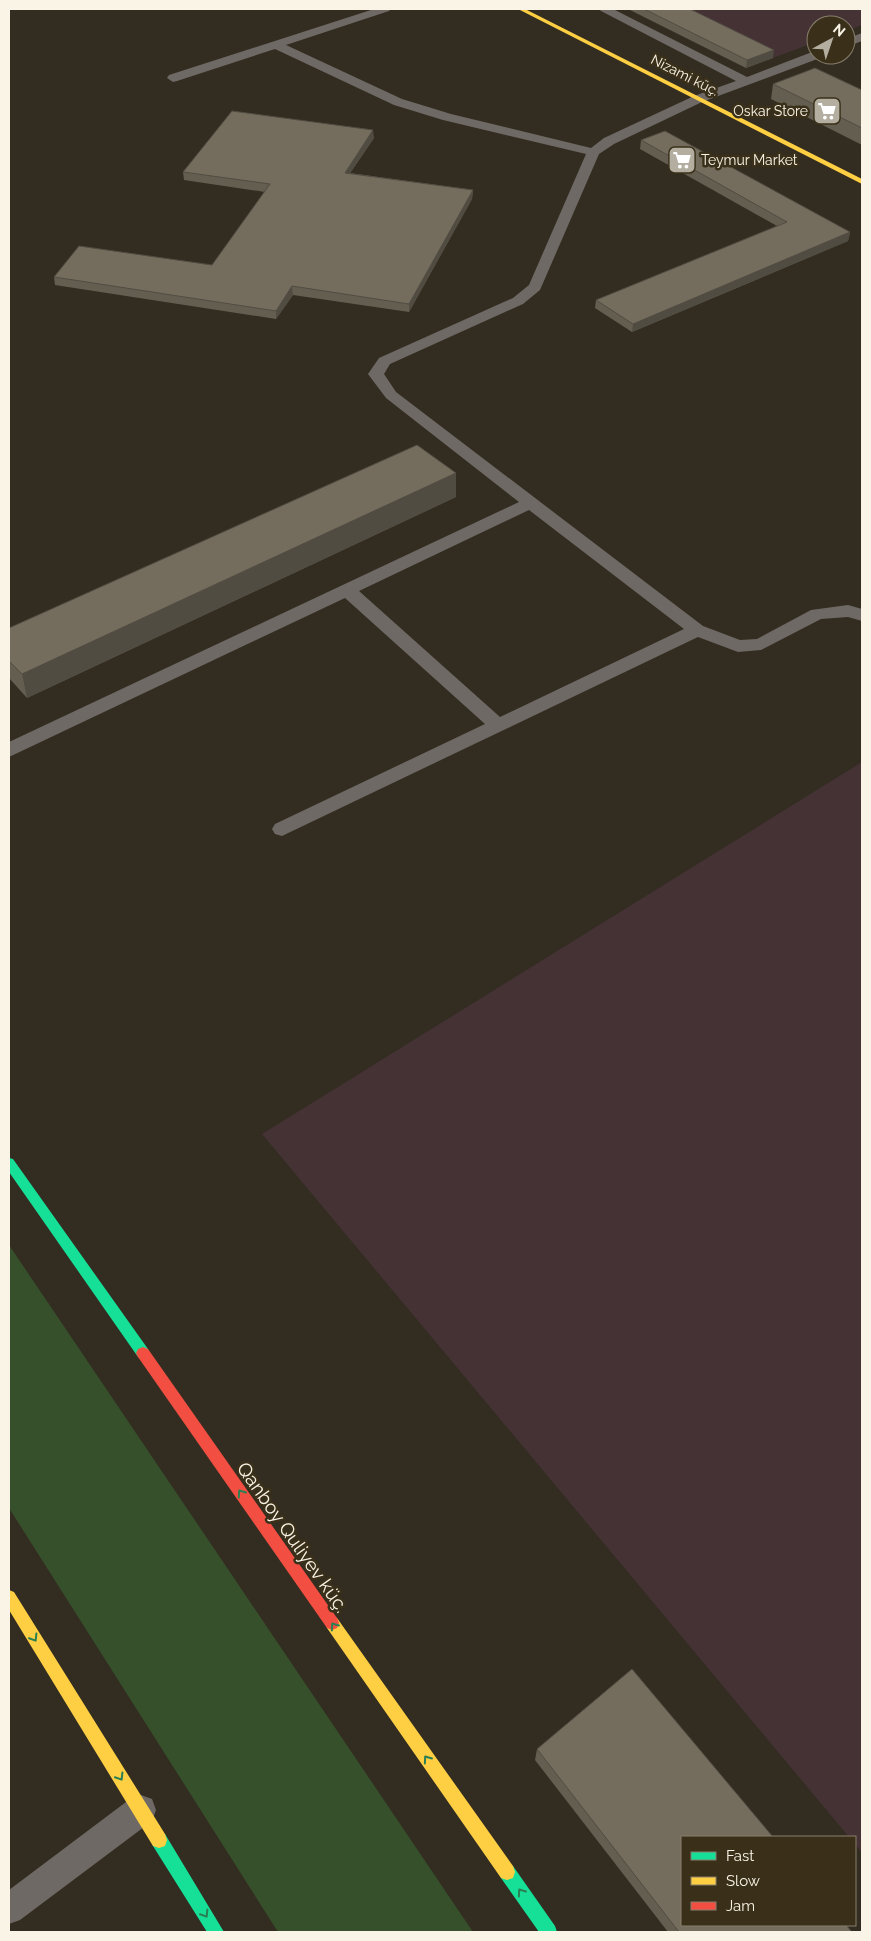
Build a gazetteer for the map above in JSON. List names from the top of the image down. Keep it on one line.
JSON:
{"streets":{"street":["Nizami küç.","Qanboy Quliyev küç."]},"one_way":["Qanboy Quliyev küç."],"places":{"supermarket":["Oskar Store","Teymur Market"]},"legend":["Fast","Slow","Jam"],"north":"top right"}
